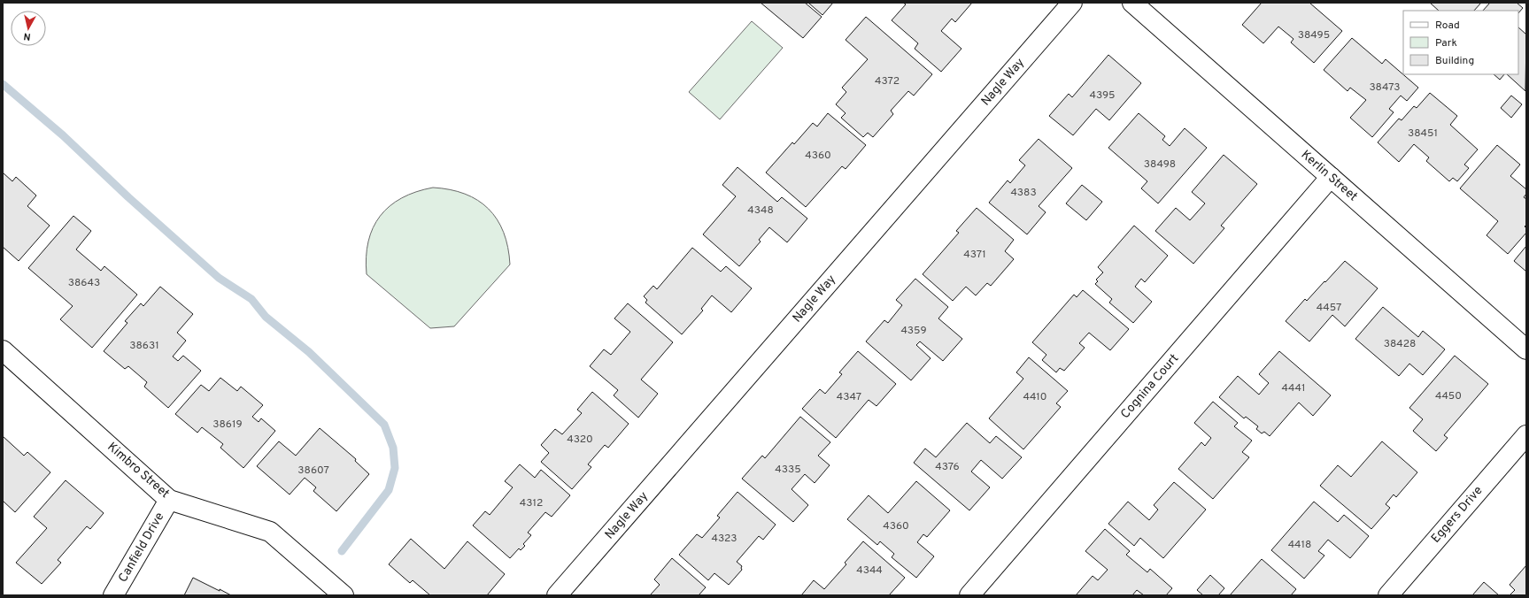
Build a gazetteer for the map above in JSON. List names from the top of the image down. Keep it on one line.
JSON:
{"streets":{"street":["Nagle Way","Kerlin Street","Cognina Court","Kimbro Street","Eggers Drive","Canfield Drive"]},"crossings":[["Kerlin Street","Cognina Court"],["Kimbro Street","Canfield Drive"]],"house_numbers":["38495","4372","38473","4395","38451","4360","38498","4383","4348","4371","38643","4457","4359","38428","38631","4441","4450","4347","4410","38619","4320","4376","4335","38607","4312","4360","4323","4418","4344"],"legend":["Road","Park","Building"],"north":"bottom"}
